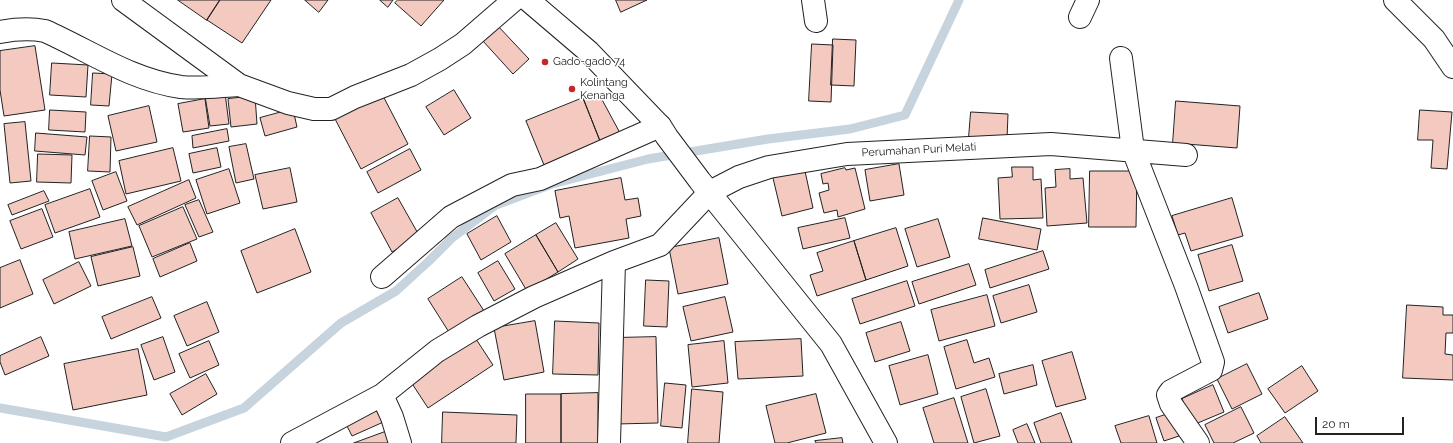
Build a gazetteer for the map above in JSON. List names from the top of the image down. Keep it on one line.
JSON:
{"streets":{"street":["Perumahan Puri Melati"]},"places":["Gado-gado 74","Kolintang Kenanga"],"scale_bar":"20 m"}
